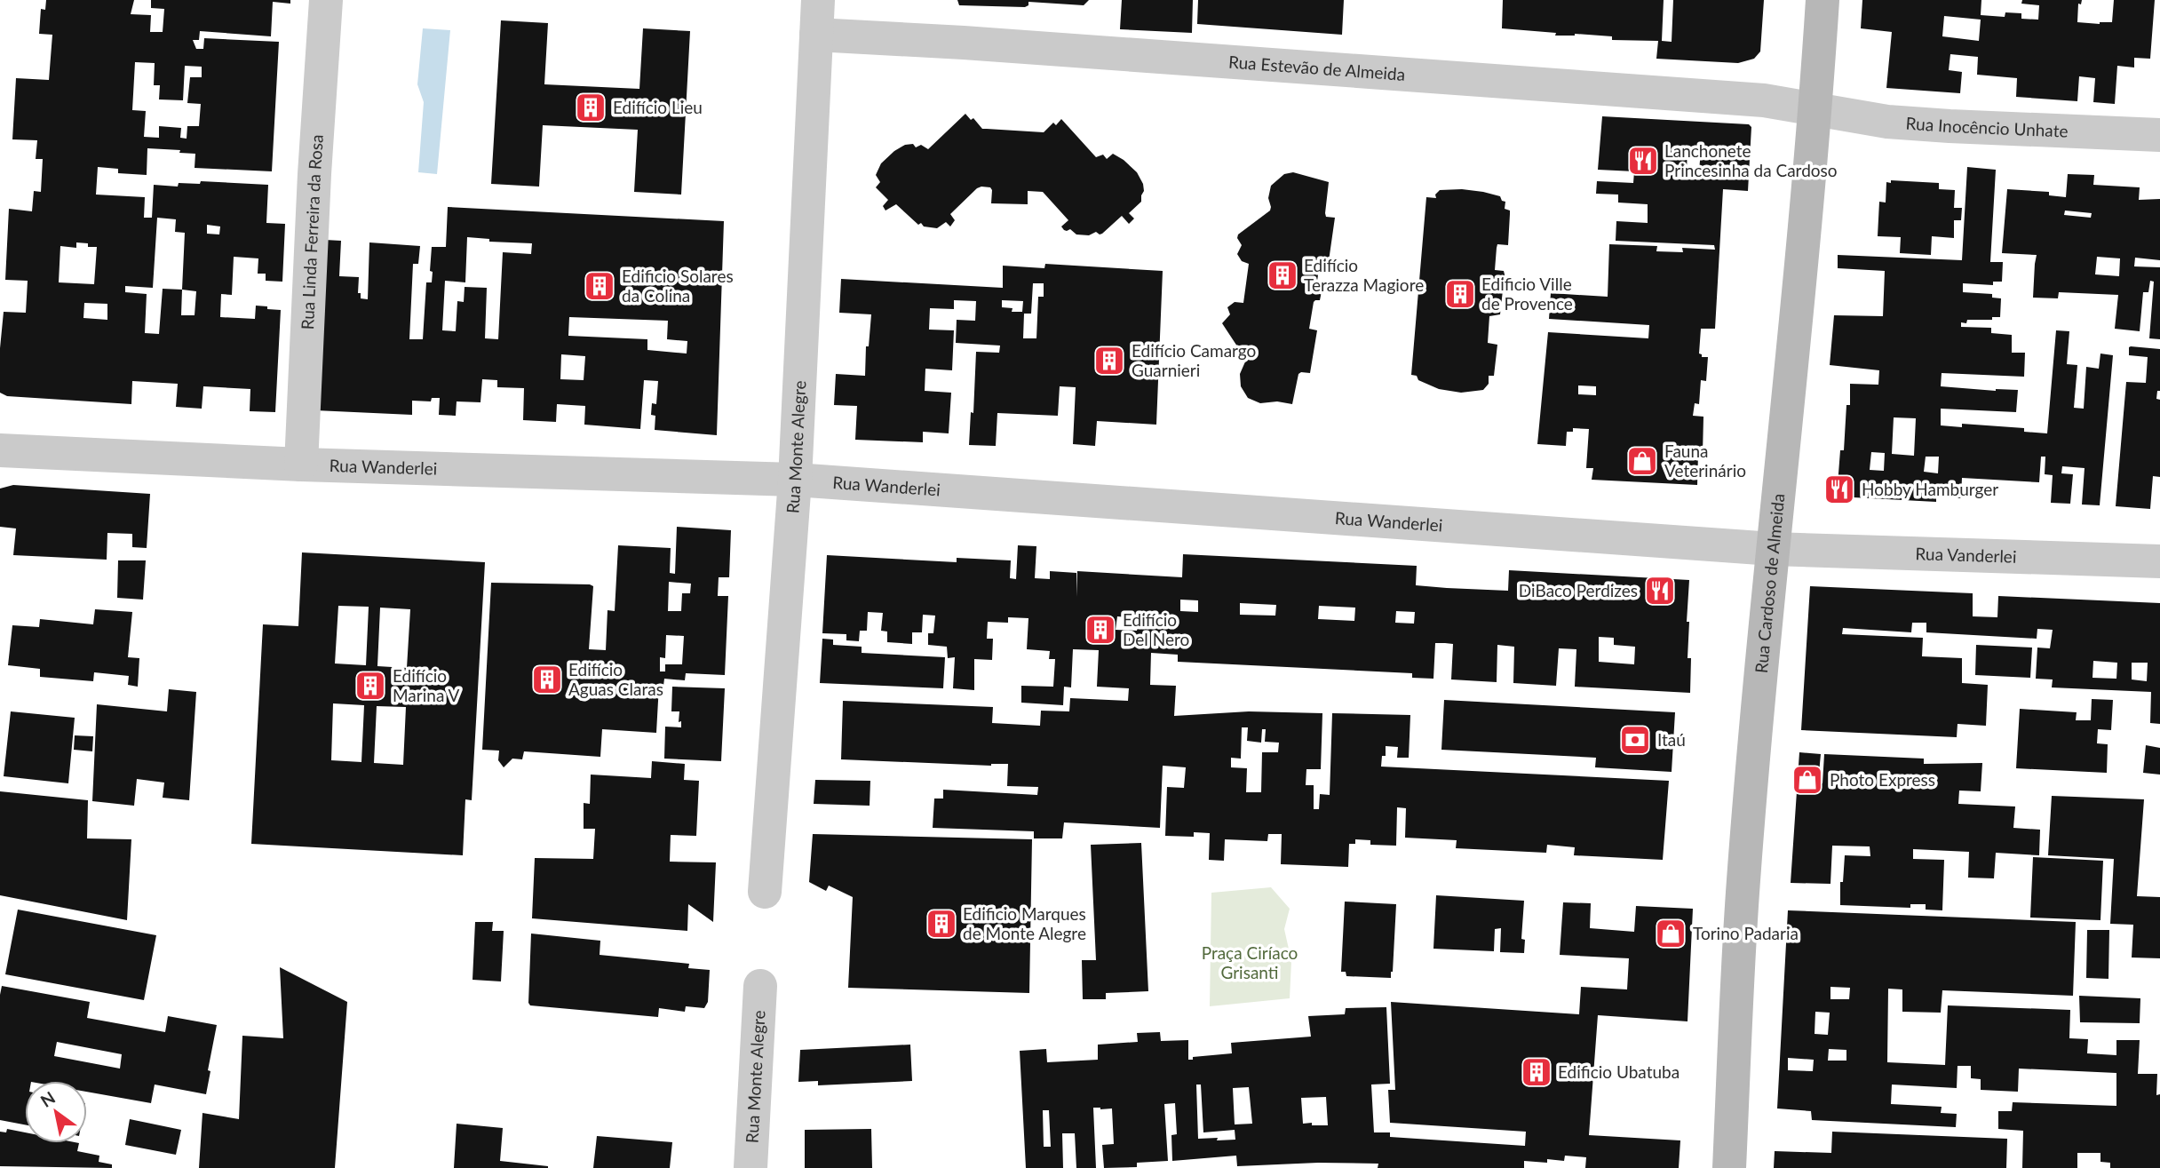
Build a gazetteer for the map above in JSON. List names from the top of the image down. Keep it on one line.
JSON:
{"streets":{"main road":["Rua Cardoso de Almeida"],"street":["Rua Estevão de Almeida","Rua Inocêncio Unhate","Rua Linda Ferreira da Rosa","Rua Monte Alegre","Rua Wanderlei","Rua Vanderlei"]},"crossings":[["Rua Estevão de Almeida","Rua Inocêncio Unhate"],["Rua Estevão de Almeida","Rua Monte Alegre"],["Rua Estevão de Almeida","Rua Cardoso de Almeida"],["Rua Inocêncio Unhate","Rua Cardoso de Almeida"],["Rua Linda Ferreira da Rosa","Rua Wanderlei"],["Rua Monte Alegre","Rua Wanderlei"],["Rua Wanderlei","Rua Vanderlei"],["Rua Wanderlei","Rua Cardoso de Almeida"],["Rua Vanderlei","Rua Cardoso de Almeida"]],"parks":["Praça Ciríaco Grisanti"],"places":{"building":["Edifício Lieu","Edifício Terazza Magiore","Edificio Solares da Colina","Edificio Ville de Provence","Edifício Camargo Guarnieri","Edifício Del Nero","Edifício Aguas Claras","Edifício Marina V","Edificio Marques de Monte Alegre","Edificio Ubatuba"],"restaurant":["Lanchonete Princesinha da Cardoso","Hobby Hamburger","DiBaco Perdizes"],"shop":["Fauna Veterinário","Photo Express","Torino Padaria"],"bank":["Itaú"]},"north":"top left"}
